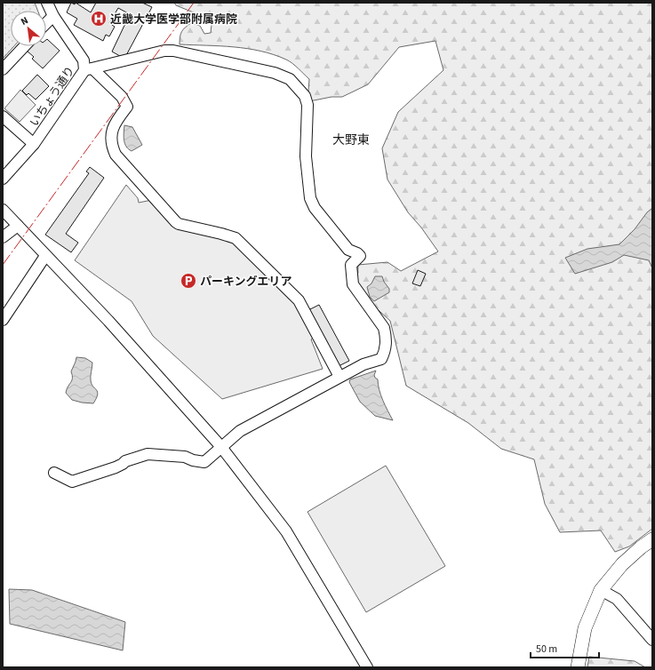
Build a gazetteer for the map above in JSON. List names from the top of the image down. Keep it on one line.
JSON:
{"streets":{"street":["いちょう通り"]},"districts":["大野東"],"places":{"hospital":["近畿大学医学部附属病院"],"parking":["パーキングエリア"]},"scale_bar":"50 m","north":"top left"}
